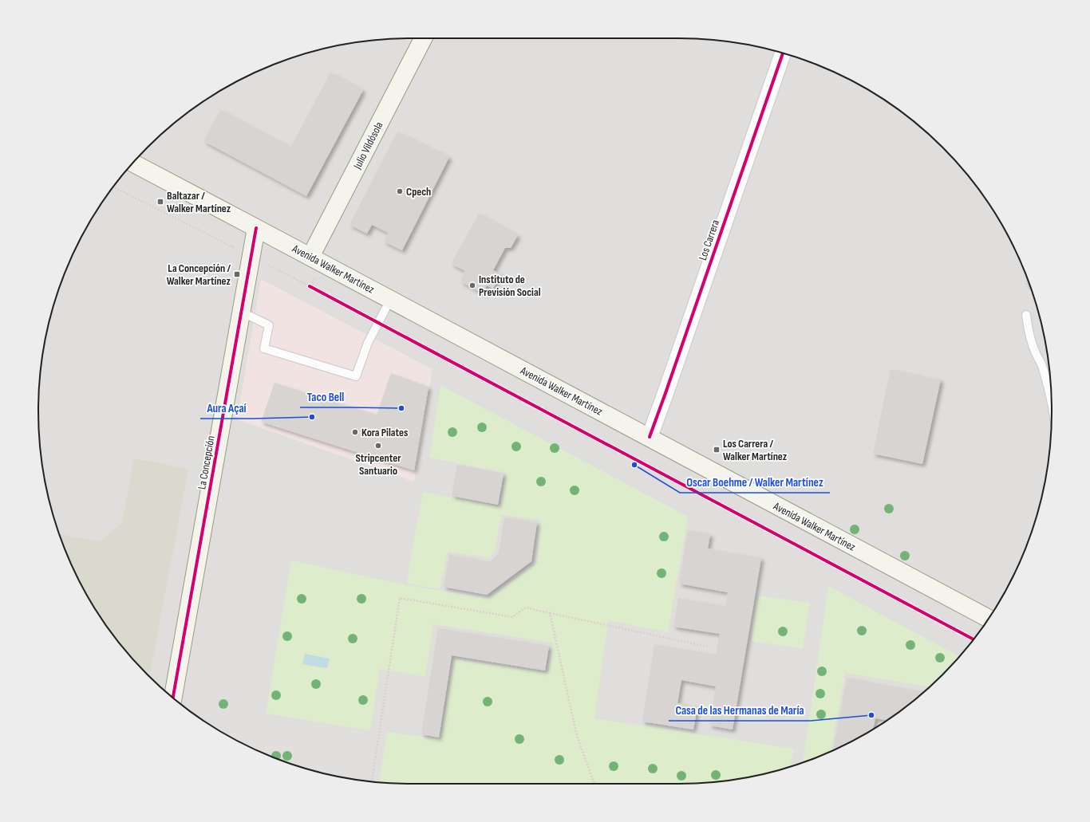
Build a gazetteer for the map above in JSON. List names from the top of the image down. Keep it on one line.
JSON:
{"streets":{"main road":["Julio Vildósola","Avenida Walker Martínez","La Concepción"],"street":["Los Carrera"]},"crossings":[["Julio Vildósola","Avenida Walker Martínez"],["Los Carrera","Avenida Walker Martínez"],["Avenida Walker Martínez","La Concepción"]],"places":{"other":["Cpech","Instituto de Previsión Social","Taco Bell","Aura Açaí","Kora Pilates","Stripcenter Santuario","Oscar Boehme / Walker Martínez","Casa de las Hermanas de María"],"transit":["Baltazar / Walker Martínez","La Concepción / Walker Martínez","Los Carrera / Walker Martínez"]}}
